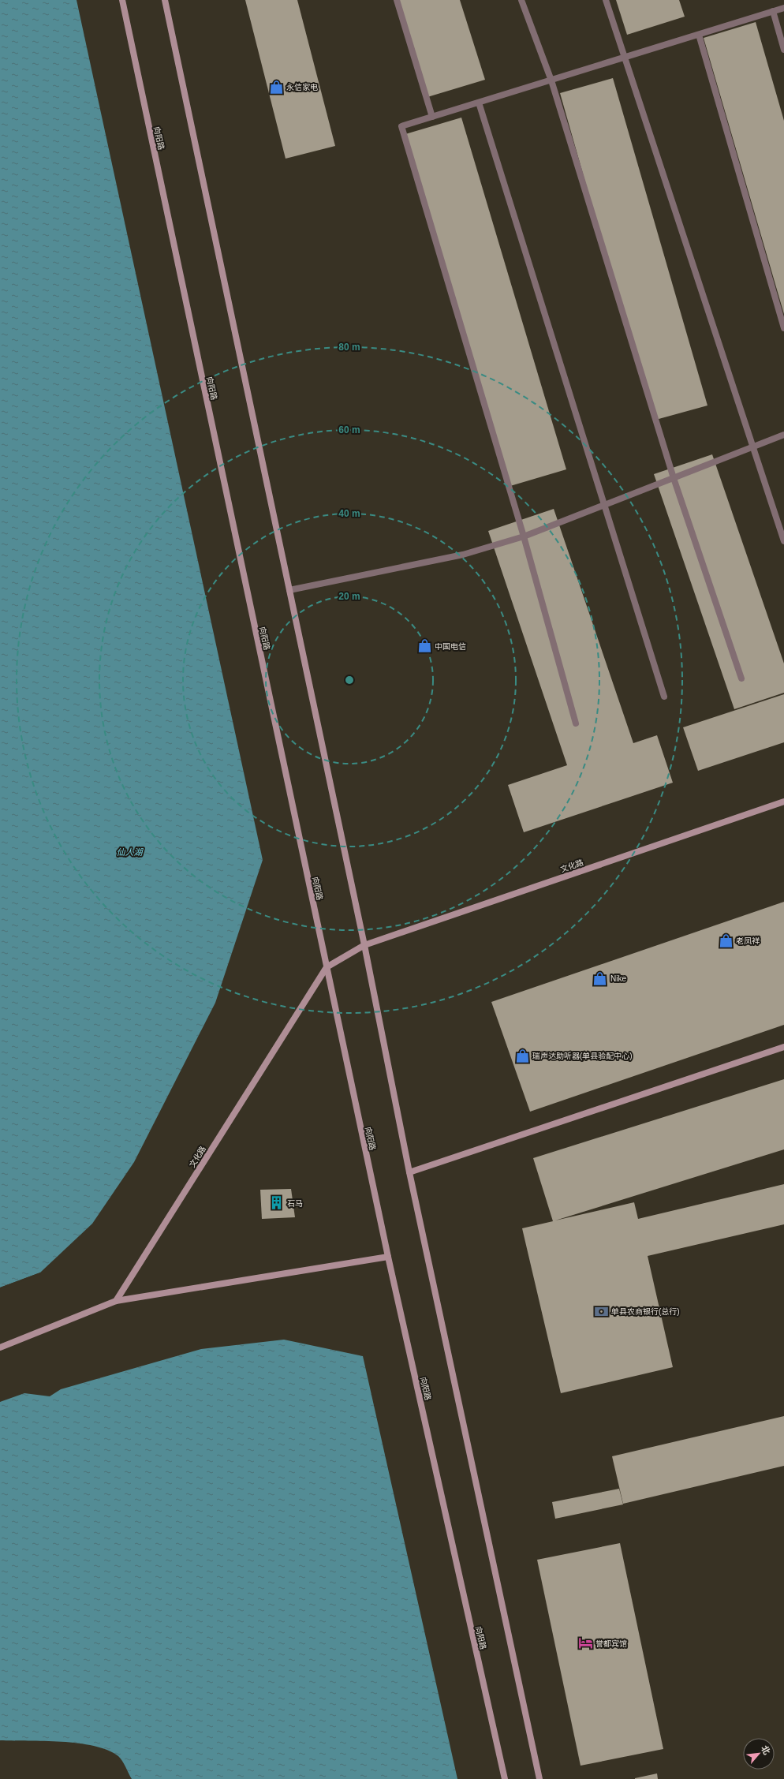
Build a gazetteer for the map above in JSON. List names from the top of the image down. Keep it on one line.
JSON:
{"streets":{"main road":["向阳路","文化路"]},"crossings":[["向阳路","文化路"]],"water":["仙人湖"],"places":{"shop":["永信家电","中国电信","老凤祥","Nike","瑞声达助听器(单县验配中心)"],"building":["石马"],"bank":["单县农商银行(总行)"],"hotel":["誉都宾馆"]},"north":"top right","rings":["80 m","60 m","40 m","20 m"]}
